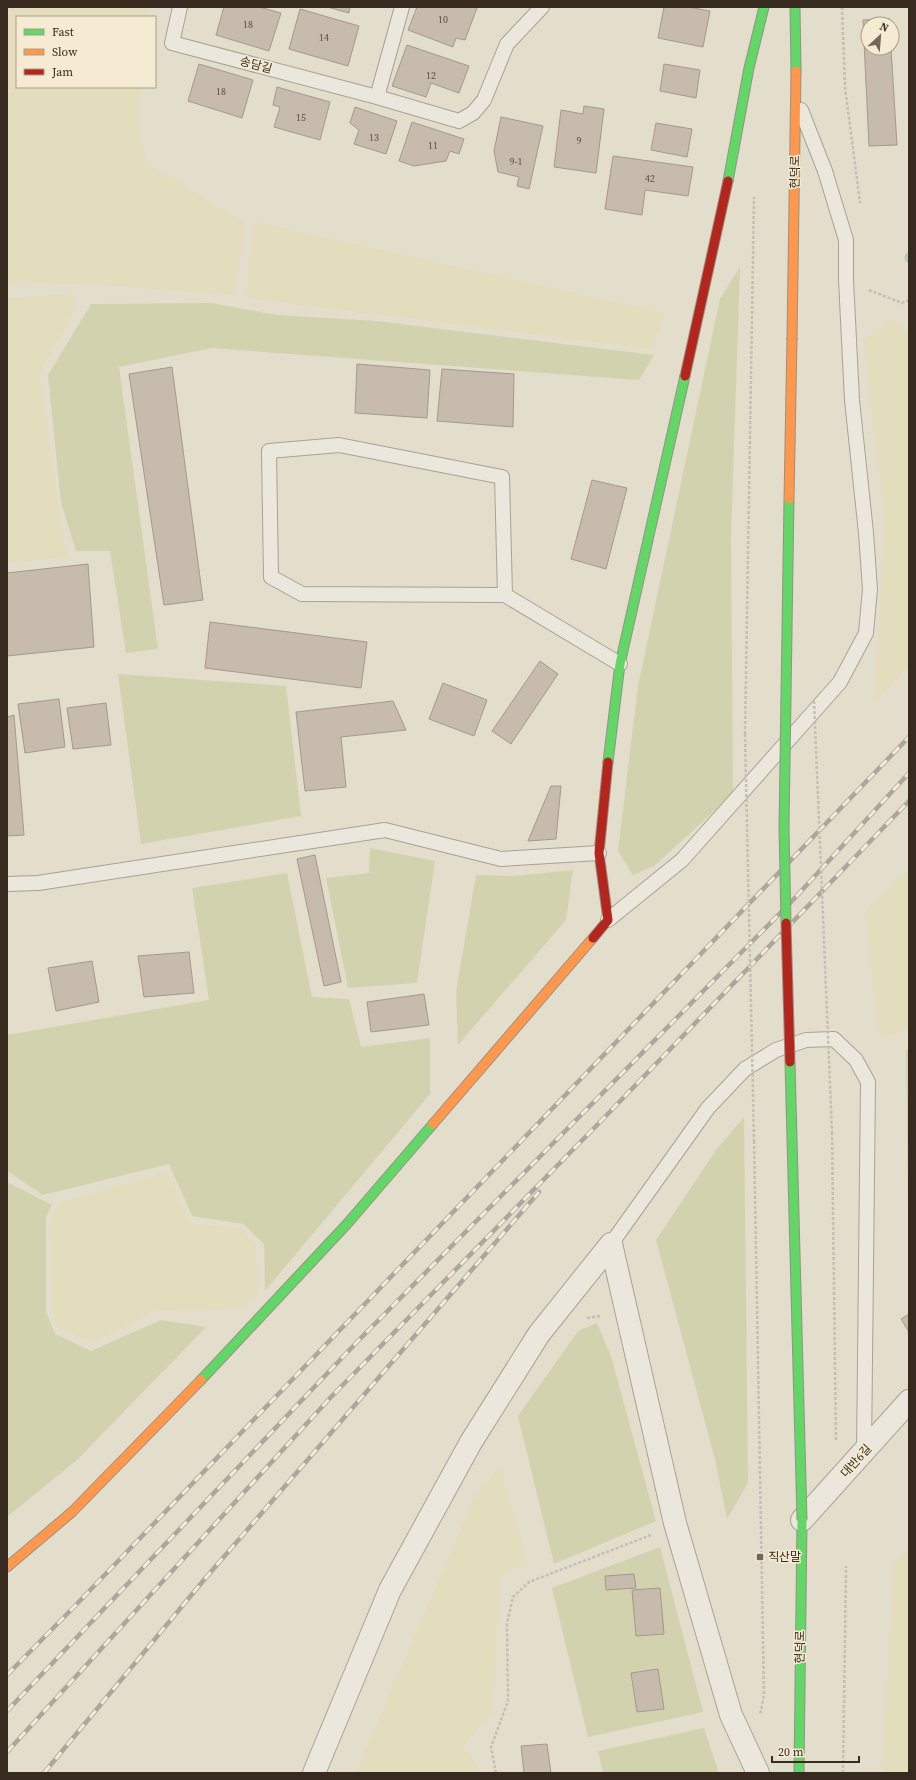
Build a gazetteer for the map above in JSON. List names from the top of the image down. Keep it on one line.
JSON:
{"streets":{"street":["현덕로","대반6길"],"lane":["송담길"]},"crossings":[["현덕로","대반6길"]],"places":{"transit":["직산말"]},"house_numbers":["10","18","14","12","18","15","13","9","11","9-1","42"],"legend":["Fast","Slow","Jam"],"scale_bar":"20 m","north":"top right"}
